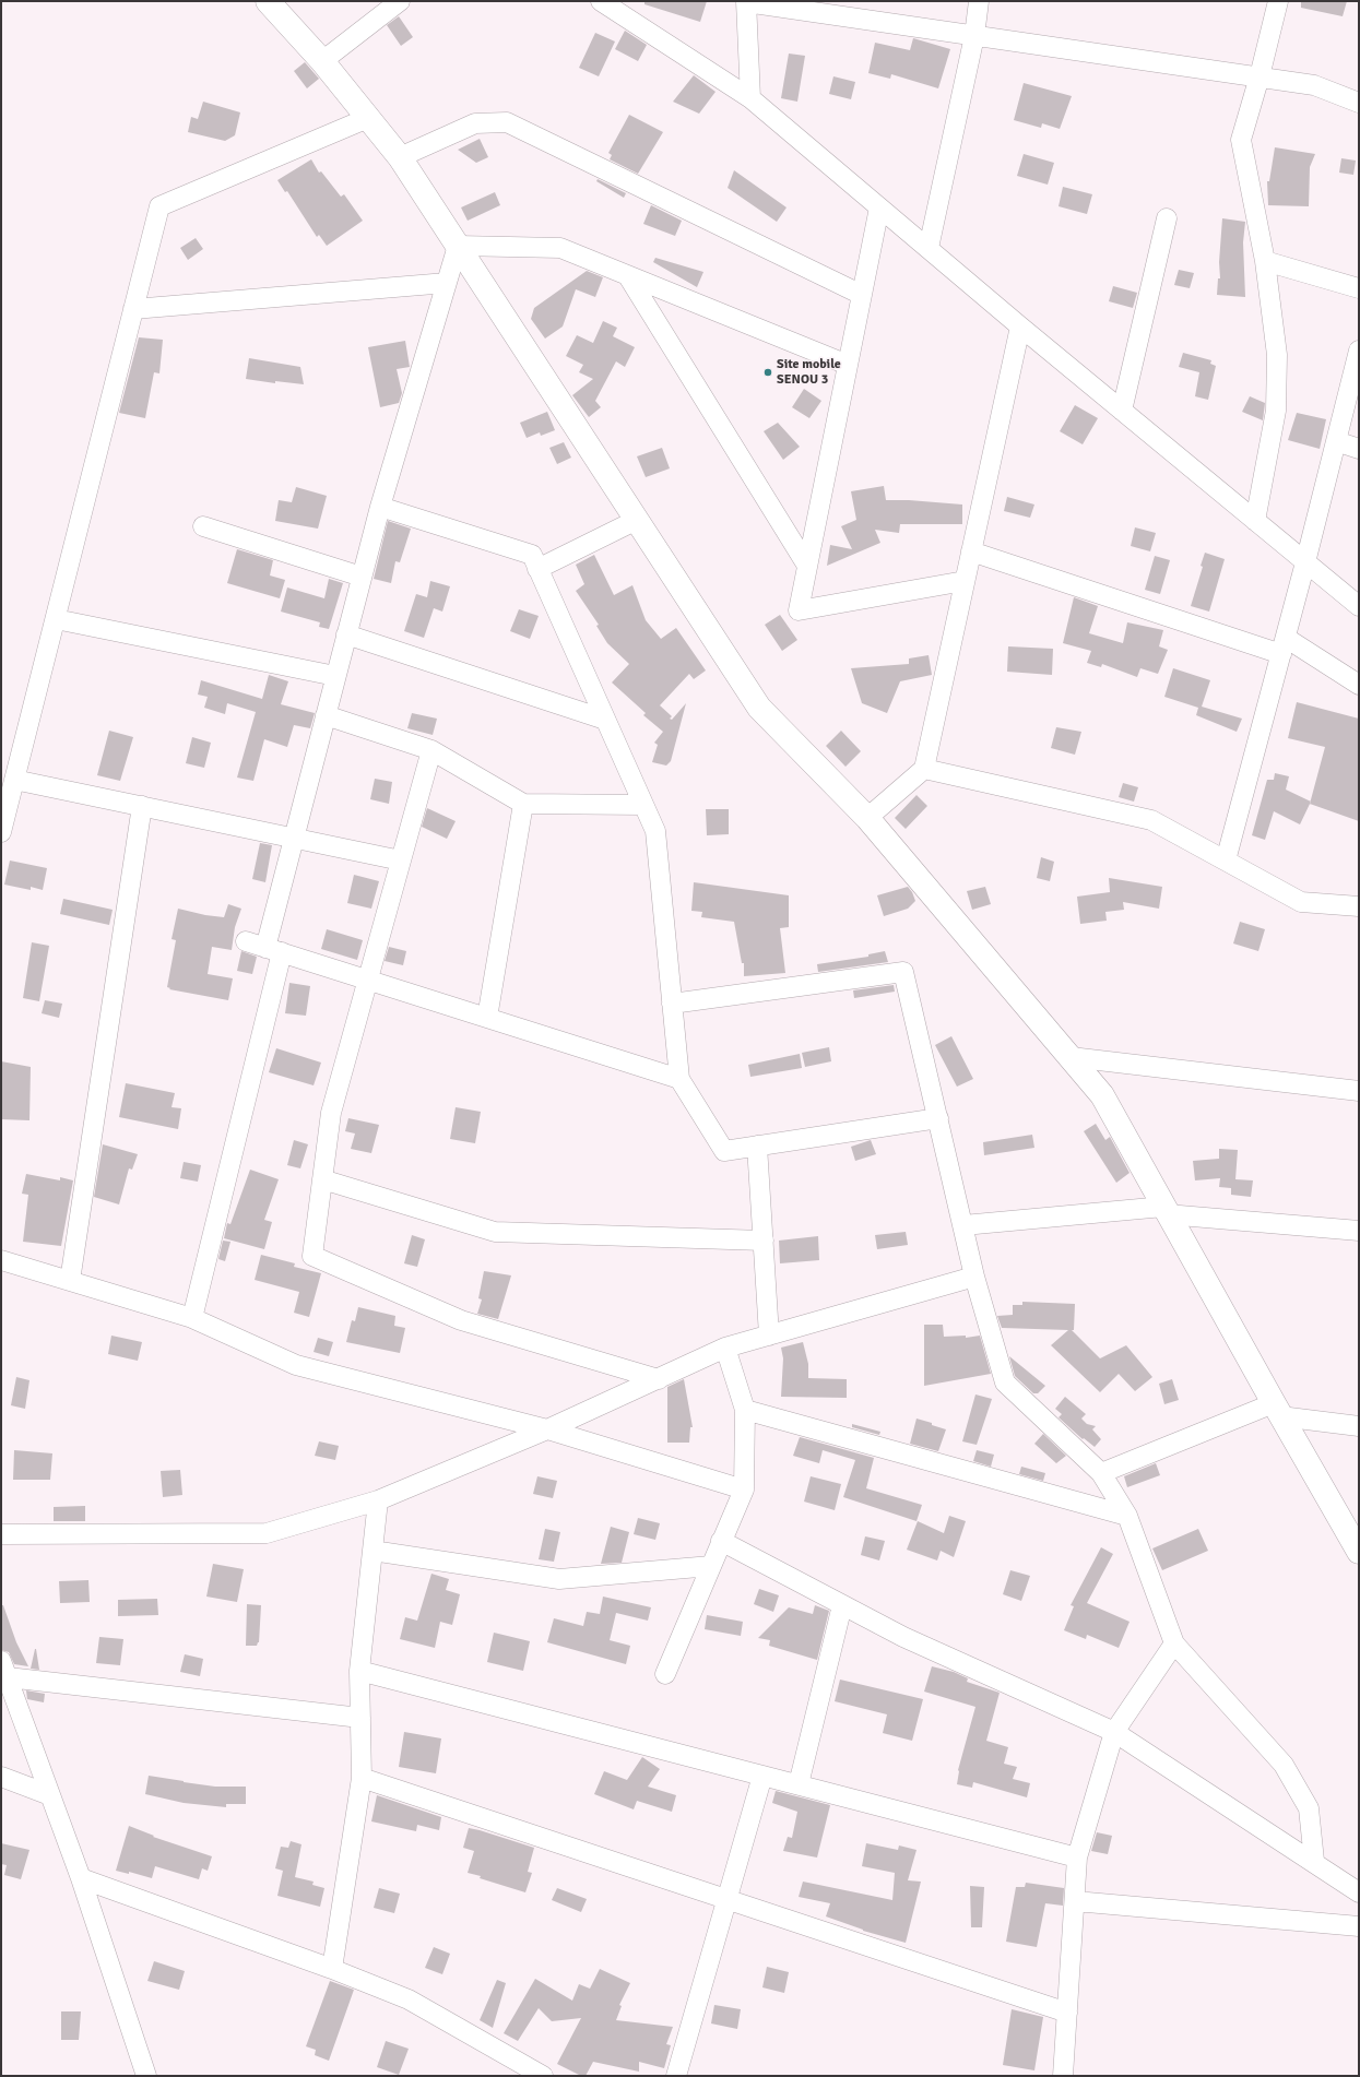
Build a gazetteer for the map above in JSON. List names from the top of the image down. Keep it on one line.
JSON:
{"places":["Site mobile SENOU 3"]}
